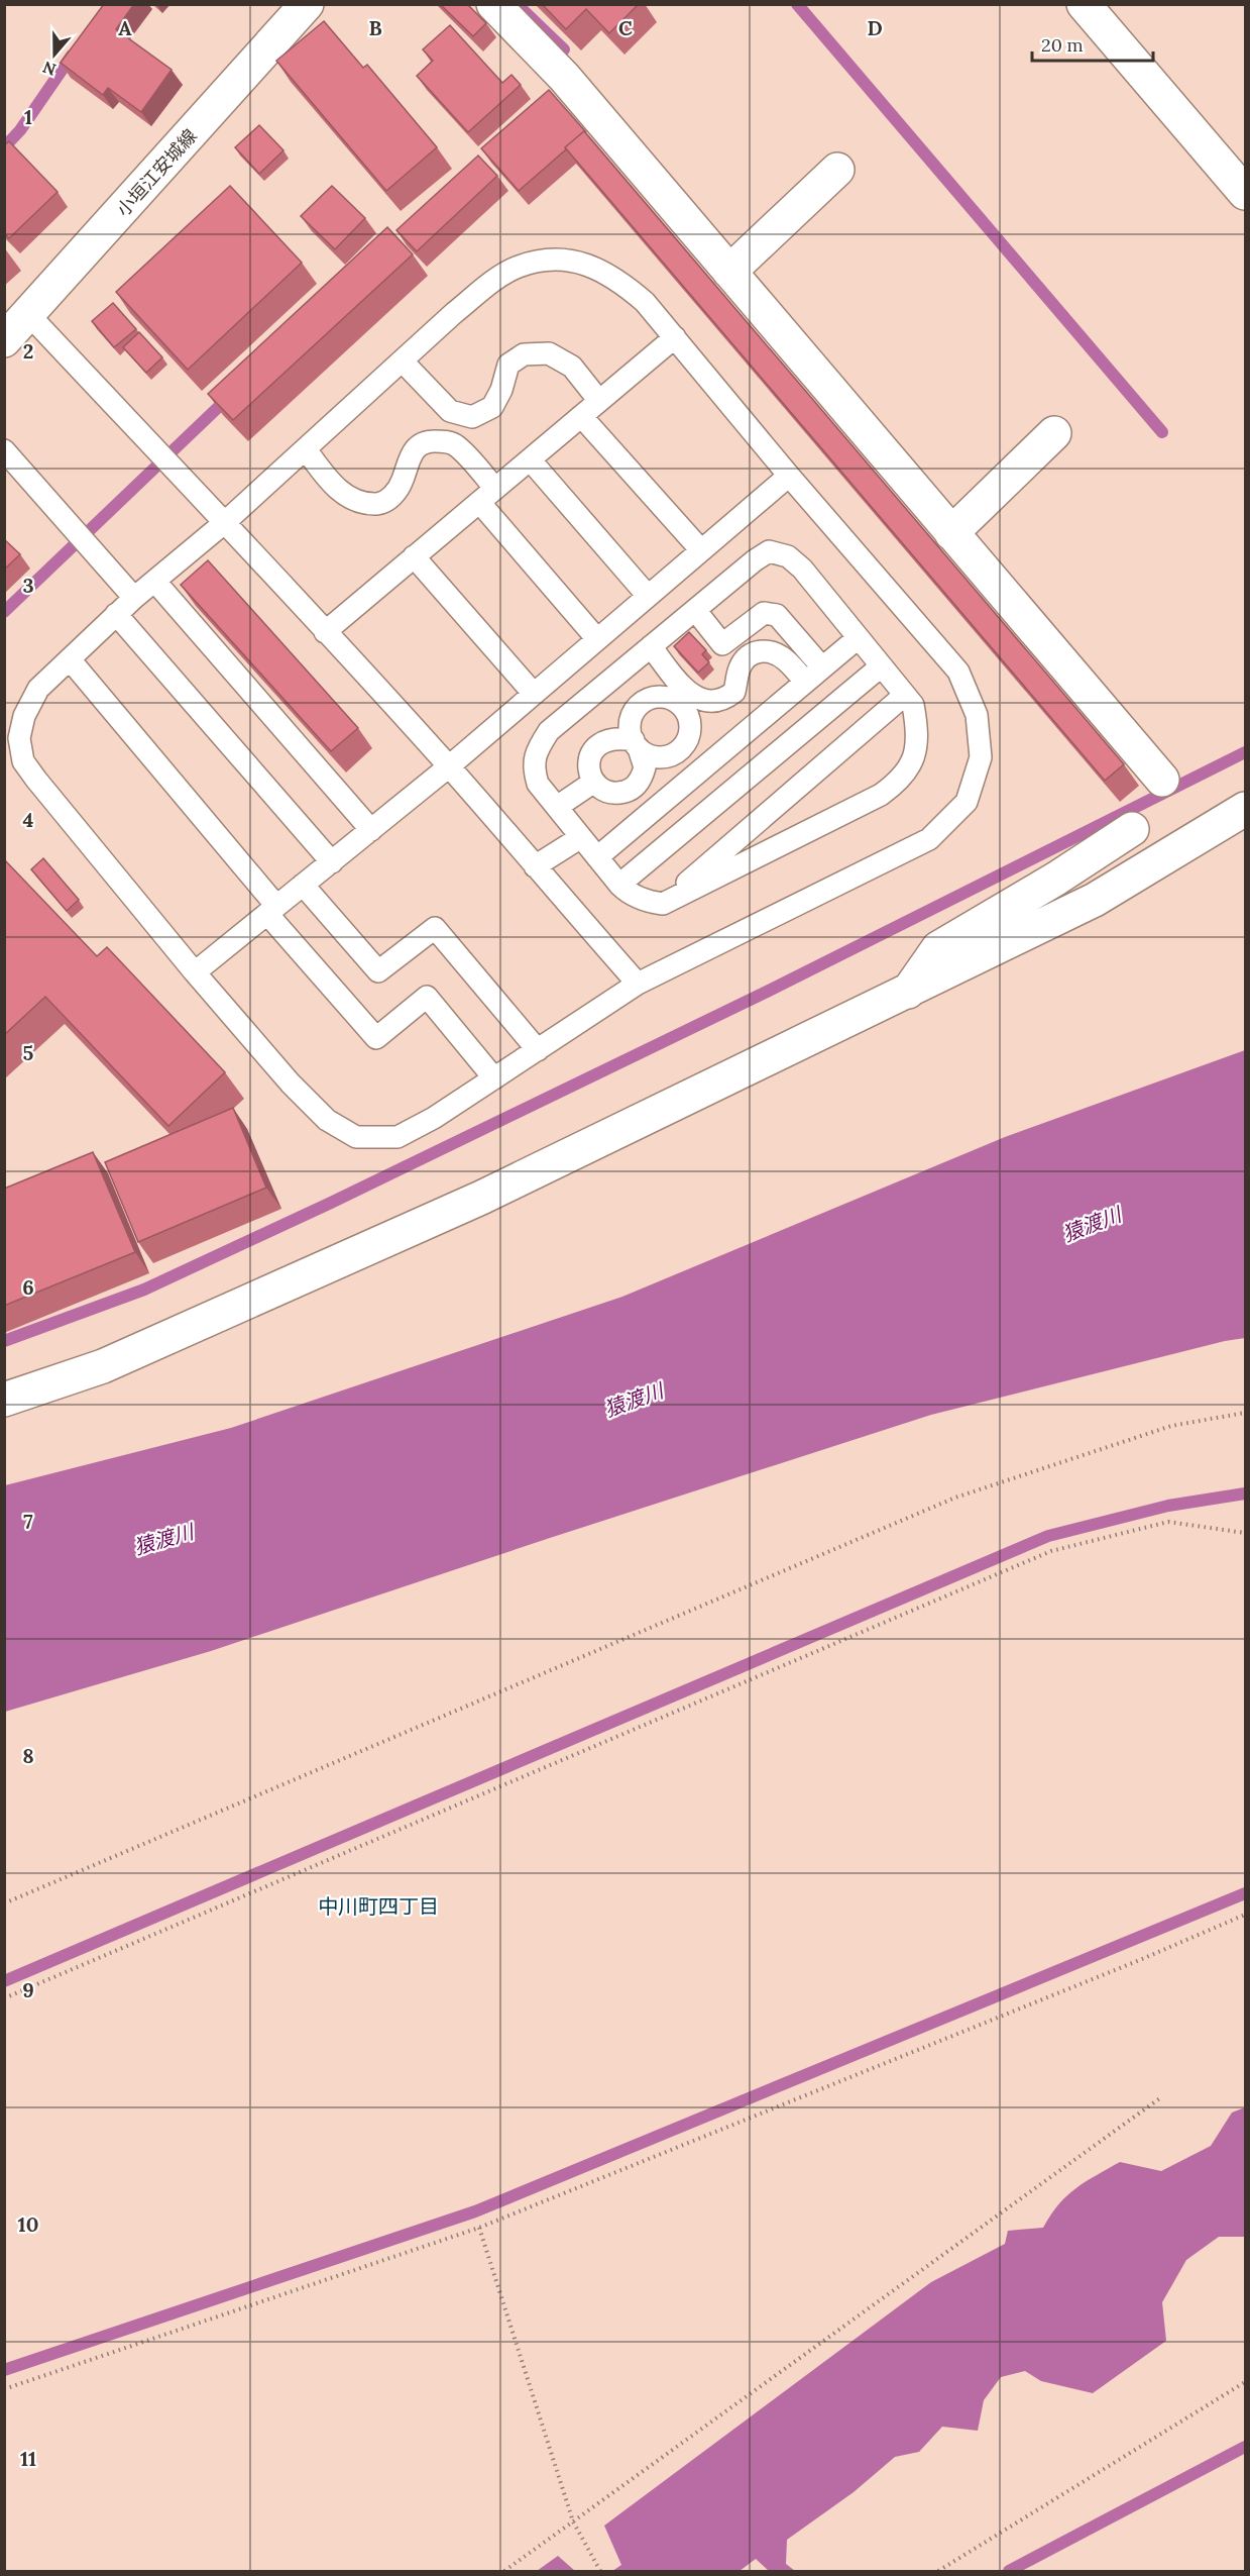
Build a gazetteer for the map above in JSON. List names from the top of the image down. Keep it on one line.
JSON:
{"streets":{"street":["小垣江安城線"]},"districts":["中川町四丁目"],"water":["猿渡川"],"scale_bar":"20 m","north":"bottom","grid":{"columns":["A","B","C","D"],"rows":["1","2","3","4","5","6","7","8","9","10","11"]}}
